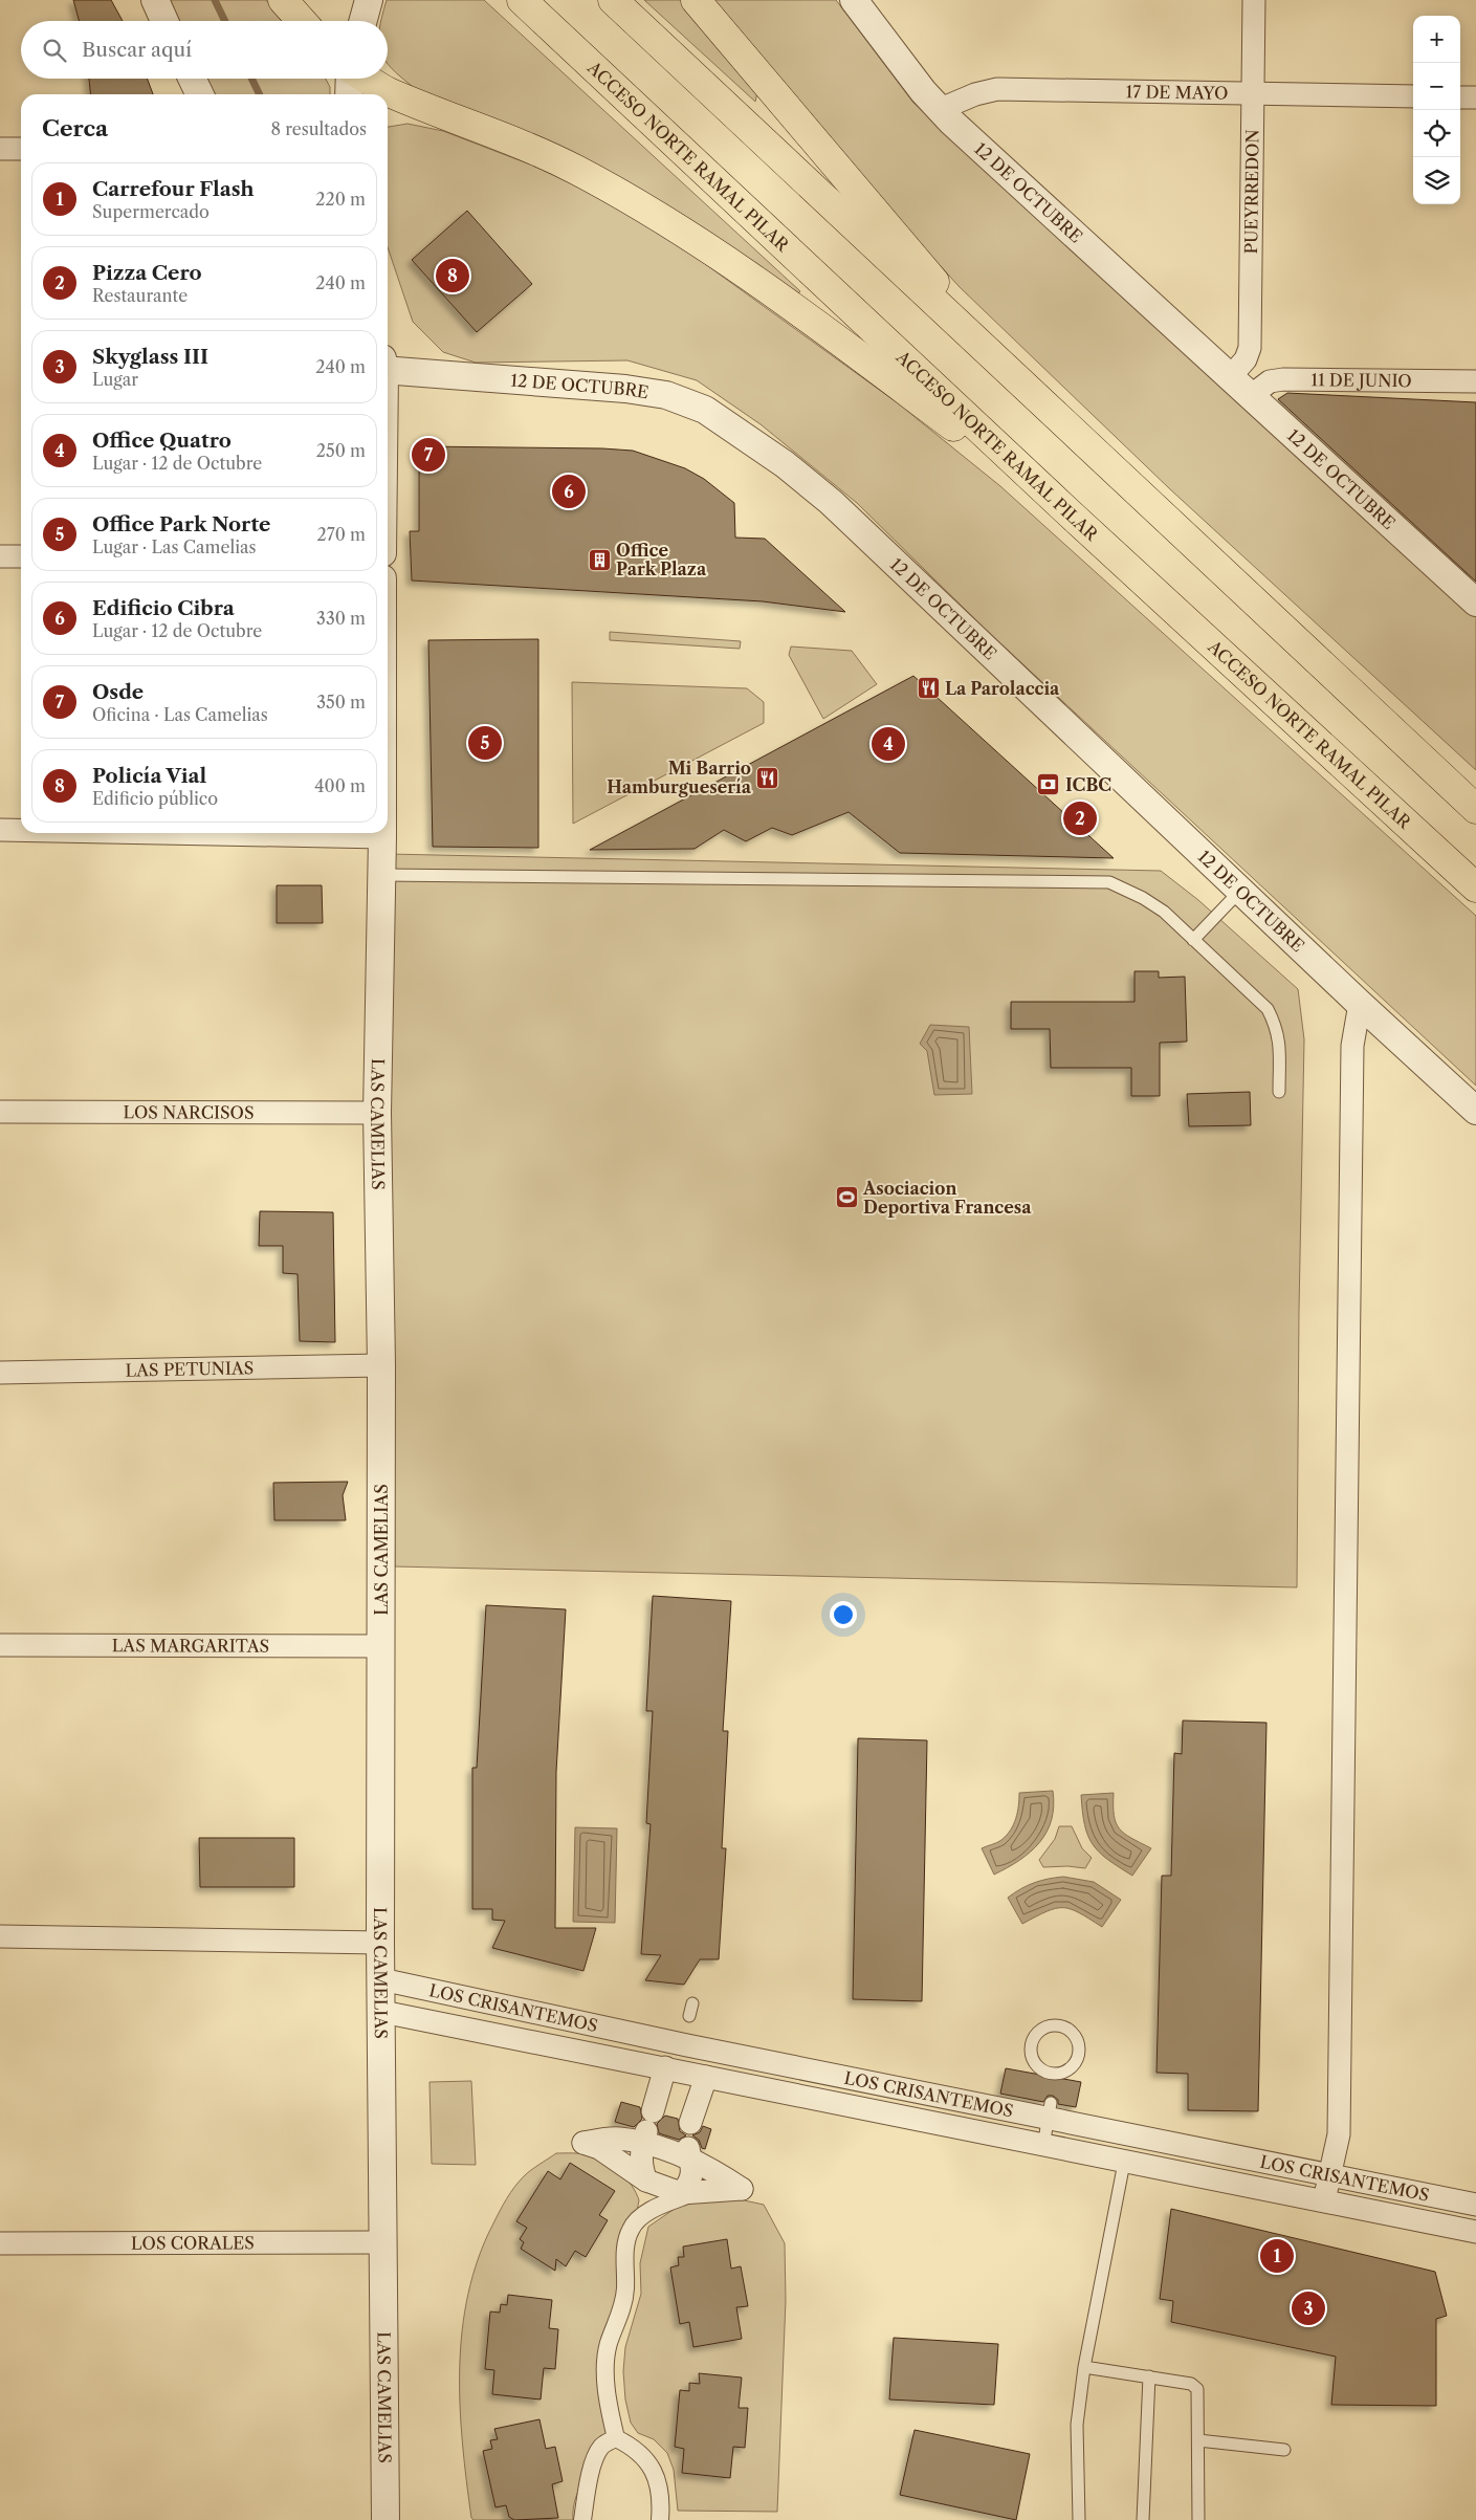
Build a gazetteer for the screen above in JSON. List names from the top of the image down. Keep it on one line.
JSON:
{"streets":{"highway":["ACCESO NORTE RAMAL PILAR"],"street":["17 DE MAYO","PUEYRREDON","12 DE OCTUBRE","11 DE JUNIO","LOS NARCISOS","LAS CAMELIAS","LAS PETUNIAS","LAS MARGARITAS","LOS CRISANTEMOS","LOS CORALES"]},"crossings":[["17 DE MAYO","PUEYRREDON"],["17 DE MAYO","12 DE OCTUBRE"],["PUEYRREDON","12 DE OCTUBRE"],["12 DE OCTUBRE","11 DE JUNIO"],["LOS NARCISOS","LAS CAMELIAS"],["LAS CAMELIAS","LAS PETUNIAS"],["LAS CAMELIAS","LAS MARGARITAS"],["LAS CAMELIAS","LOS CRISANTEMOS"],["LAS CAMELIAS","LOS CORALES"]],"places":{"building":["Office Park Plaza"],"restaurant":["La Parolaccia","Mi Barrio Hamburguesería"],"bank":["ICBC"],"sports":["Asociacion Deportiva Francesa"]},"page":{"map_buttons":["+","−"],"search":"Buscar aquí","heading":["Cerca","8 resultados"],"list":[{"mark":"1","name":"Carrefour Flash","note":"Supermercado","value":"220 m"},{"mark":"2","name":"Pizza Cero","note":"Restaurante","value":"240 m"},{"mark":"3","name":"Skyglass III","note":"Lugar","value":"240 m"},{"mark":"4","name":"Office Quatro","note":"Lugar · 12 de Octubre","value":"250 m"},{"mark":"5","name":"Office Park Norte","note":"Lugar · Las Camelias","value":"270 m"},{"mark":"6","name":"Edificio Cibra","note":"Lugar · 12 de Octubre","value":"330 m"},{"mark":"7","name":"Osde","note":"Oficina · Las Camelias","value":"350 m"},{"mark":"8","name":"Policía Vial","note":"Edificio público","value":"400 m"}],"pins":["8","7","6","5","4","2","1","3"]}}
